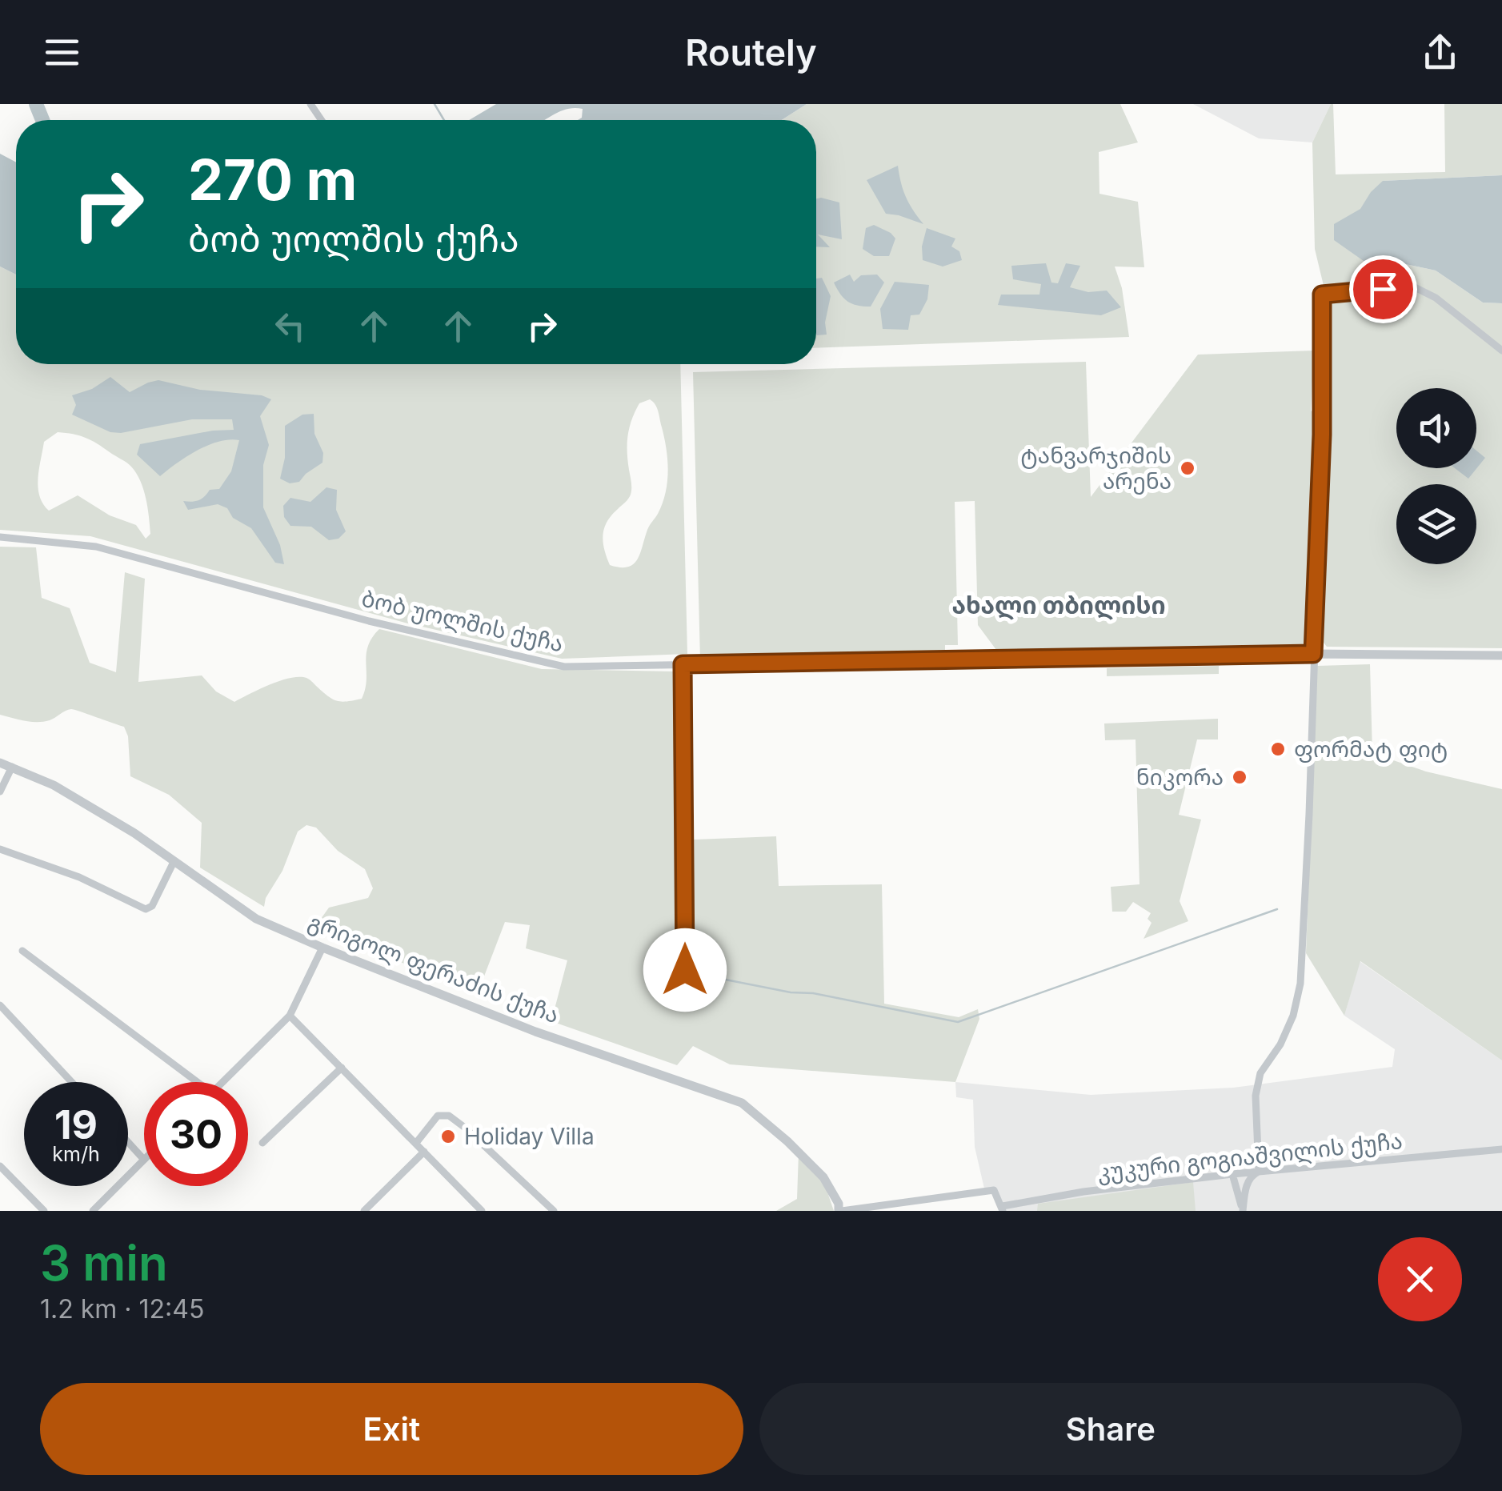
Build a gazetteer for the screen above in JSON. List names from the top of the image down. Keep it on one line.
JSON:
{"streets":{"street":["ბობ უოლშის ქუჩა","გრიგოლ ფერაძის ქუჩა","კუკური გოგიაშვილის ქუჩა"]},"districts":["ახალი თბილისი"],"places":["ტანვარჯიშის არენა","ფორმატ ფიტ","ნიკორა","Holiday Villa"],"page":{"header":"Routely","turn":["270 m","ბობ უოლშის ქუჩა"],"speed":"19 km/h","limit":"30","heading":["3 min","1.2 km · 12:45"],"buttons":["Exit","Share"]}}
